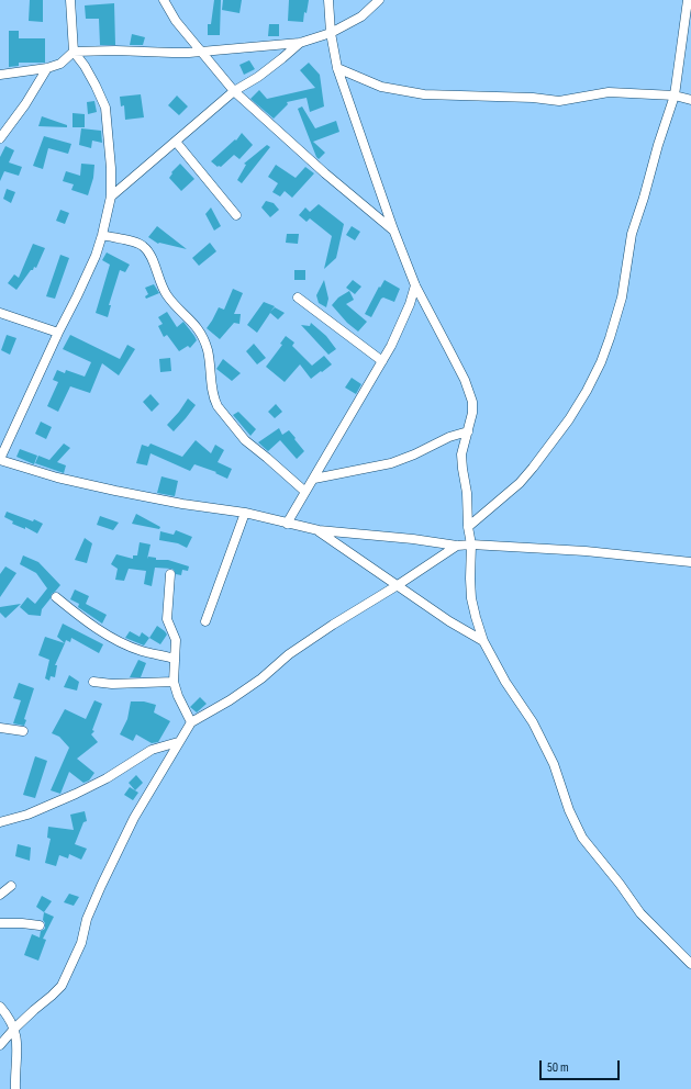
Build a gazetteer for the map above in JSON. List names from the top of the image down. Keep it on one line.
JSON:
{"scale_bar":"50 m"}
